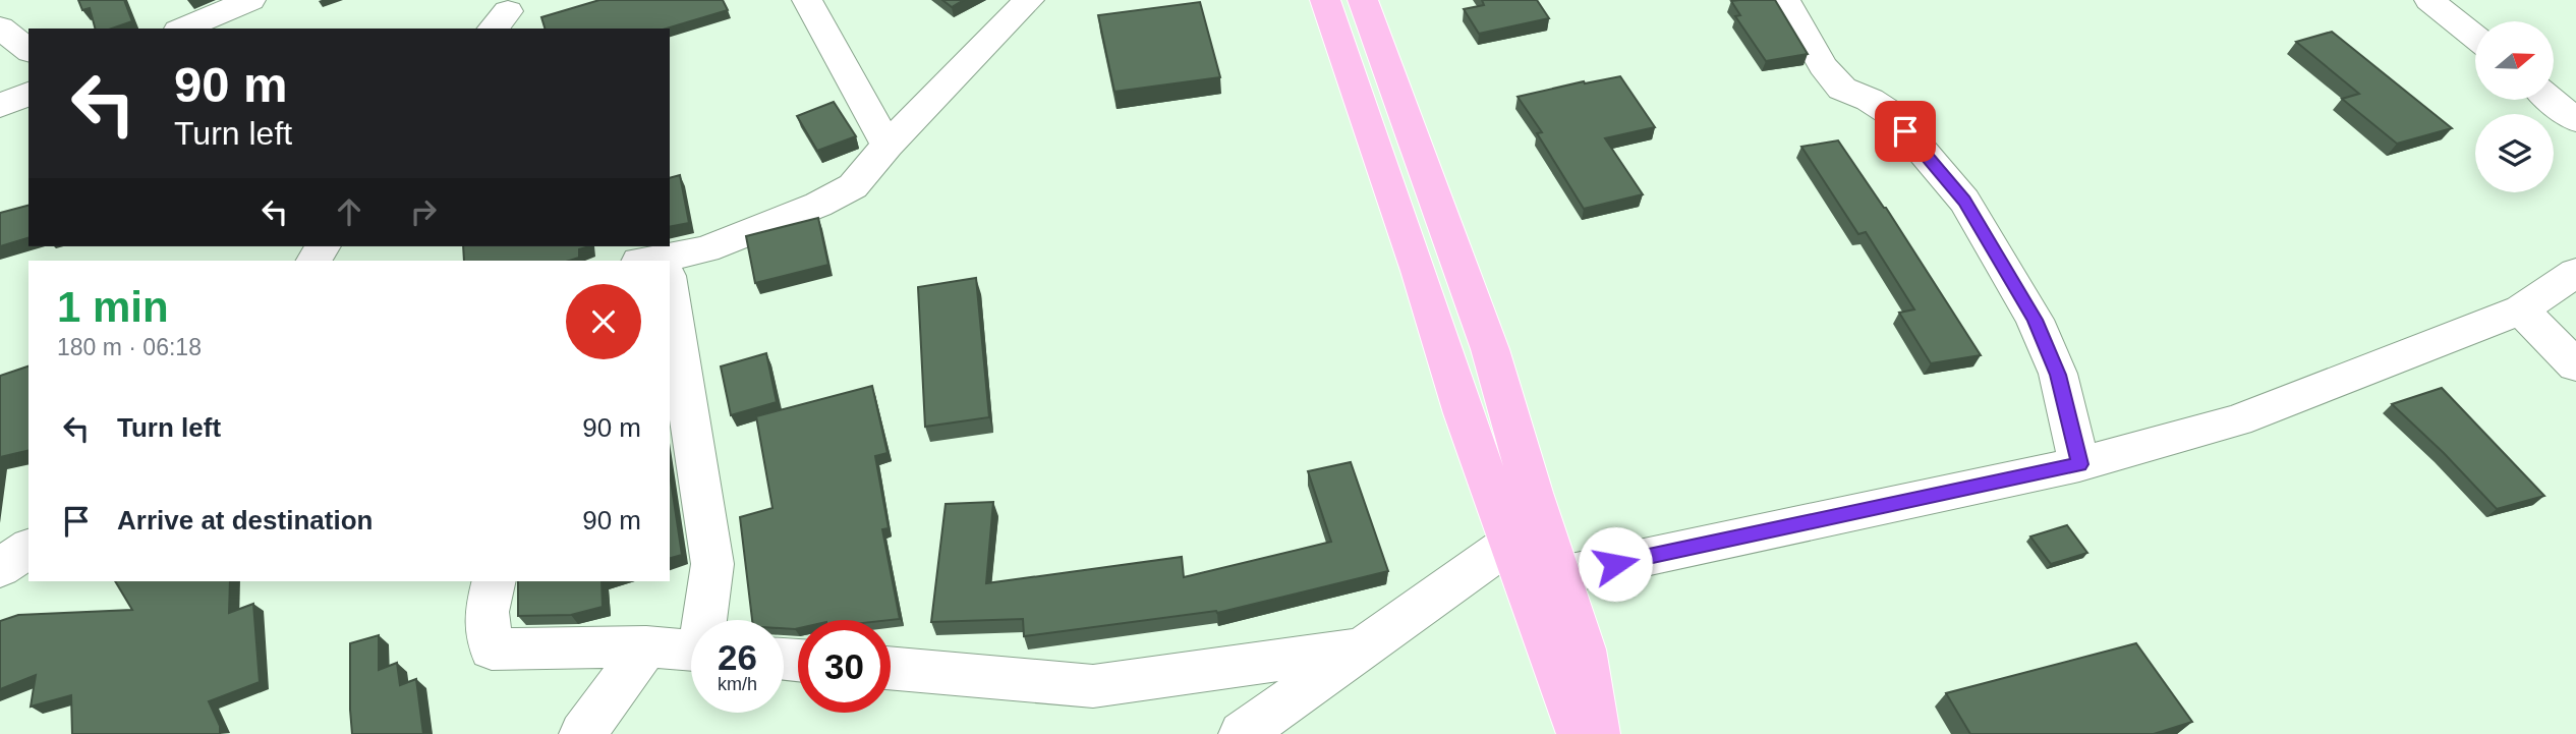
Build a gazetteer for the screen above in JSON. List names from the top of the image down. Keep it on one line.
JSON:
{"north":"right","page":{"turn":["90 m","Turn left"],"heading":["1 min","180 m · 06:18"],"list":[{"name":"Turn left","value":"90 m"},{"name":"Arrive at destination","value":"90 m"}],"speed":"26 km/h","limit":"30"}}
